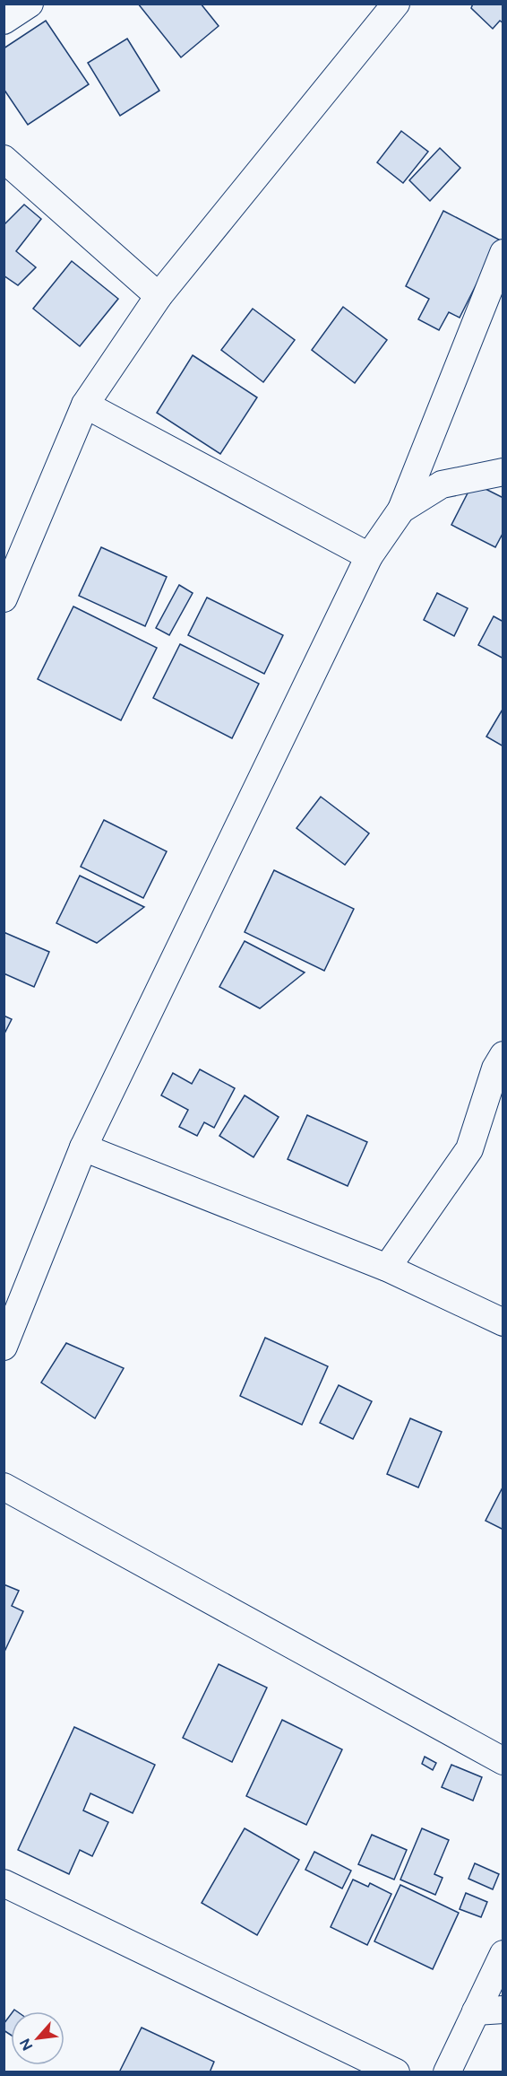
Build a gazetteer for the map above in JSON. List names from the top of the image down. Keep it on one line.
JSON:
{"north":"bottom left"}
